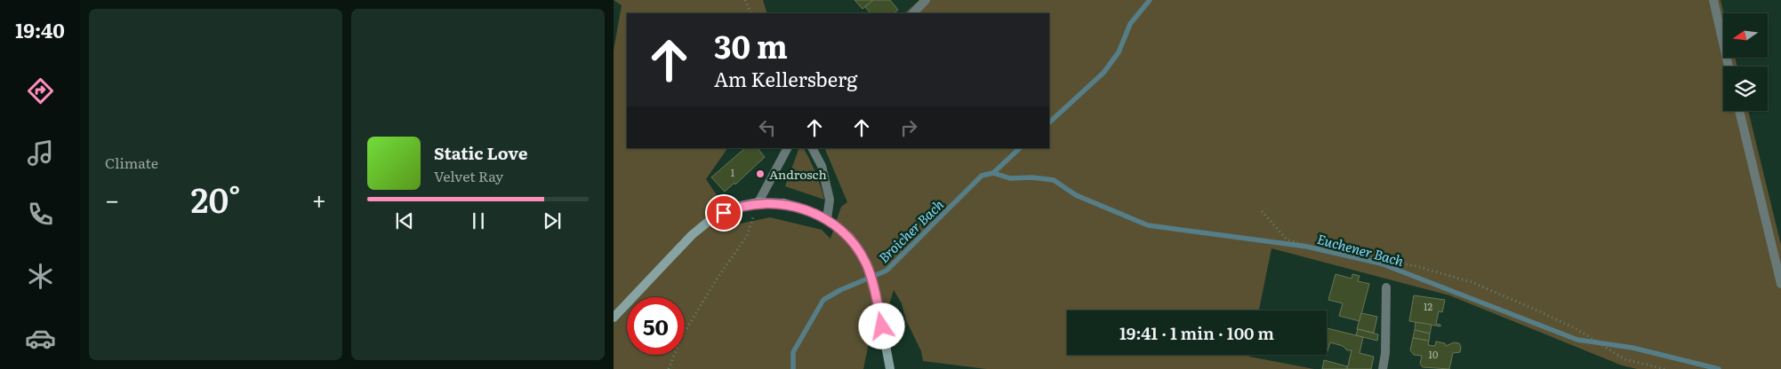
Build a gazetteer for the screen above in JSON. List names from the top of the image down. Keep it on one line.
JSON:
{"water":["Broicher Bach","Euchener Bach"],"places":["Androsch"],"house_numbers":["1","12","10"],"north":"left","page":{"tabs":"19:40","tile":"Climate","turn":["30 m","Am Kellersberg"],"song":["Static Love","Velvet Ray"],"heat":["−","20°","+"],"limit":"50","trip":"19:41 · 1 min · 100 m"}}
